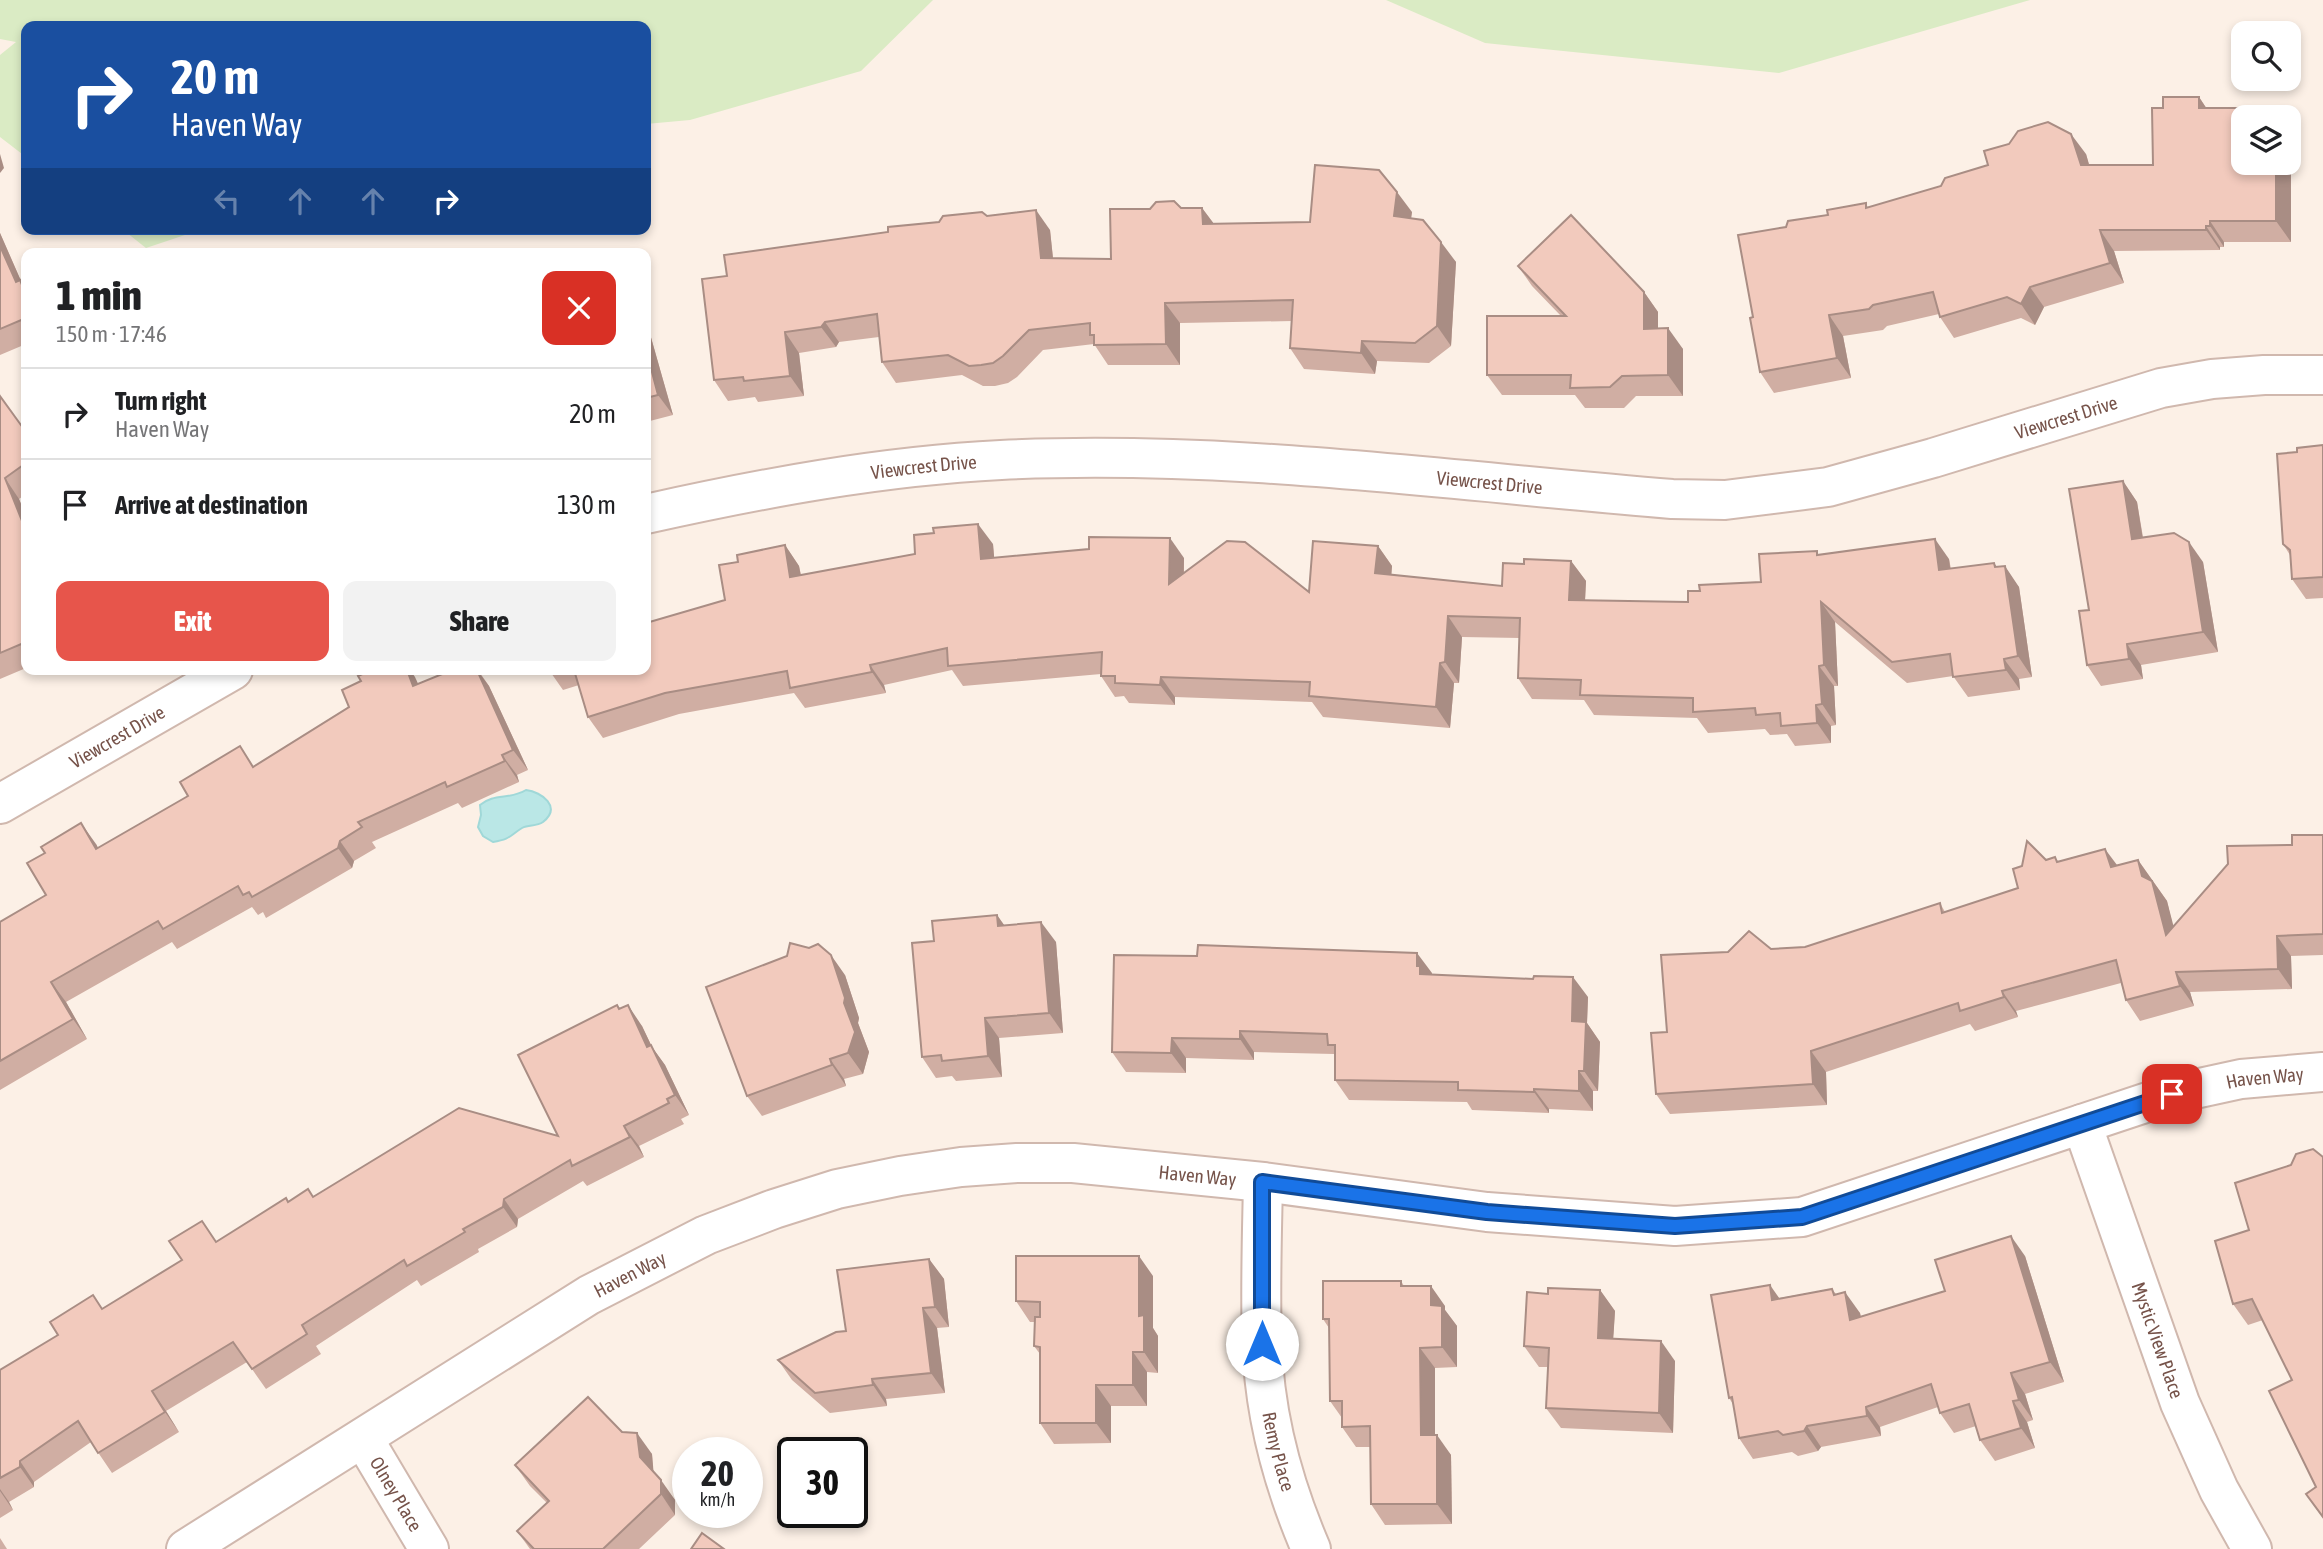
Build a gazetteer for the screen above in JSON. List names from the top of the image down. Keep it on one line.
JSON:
{"streets":{"street":["Viewcrest Drive","Haven Way","Mystic View Place","Remy Place","Olney Place"]},"crossings":[["Haven Way","Mystic View Place"],["Haven Way","Remy Place"],["Haven Way","Olney Place"]],"page":{"turn":["20 m","Haven Way"],"heading":["1 min","150 m · 17:46"],"list":[{"name":"Turn right","note":"Haven Way","value":"20 m"},{"name":"Arrive at destination","value":"130 m"}],"buttons":["Exit","Share"],"speed":"20 km/h","limit":"30"}}
